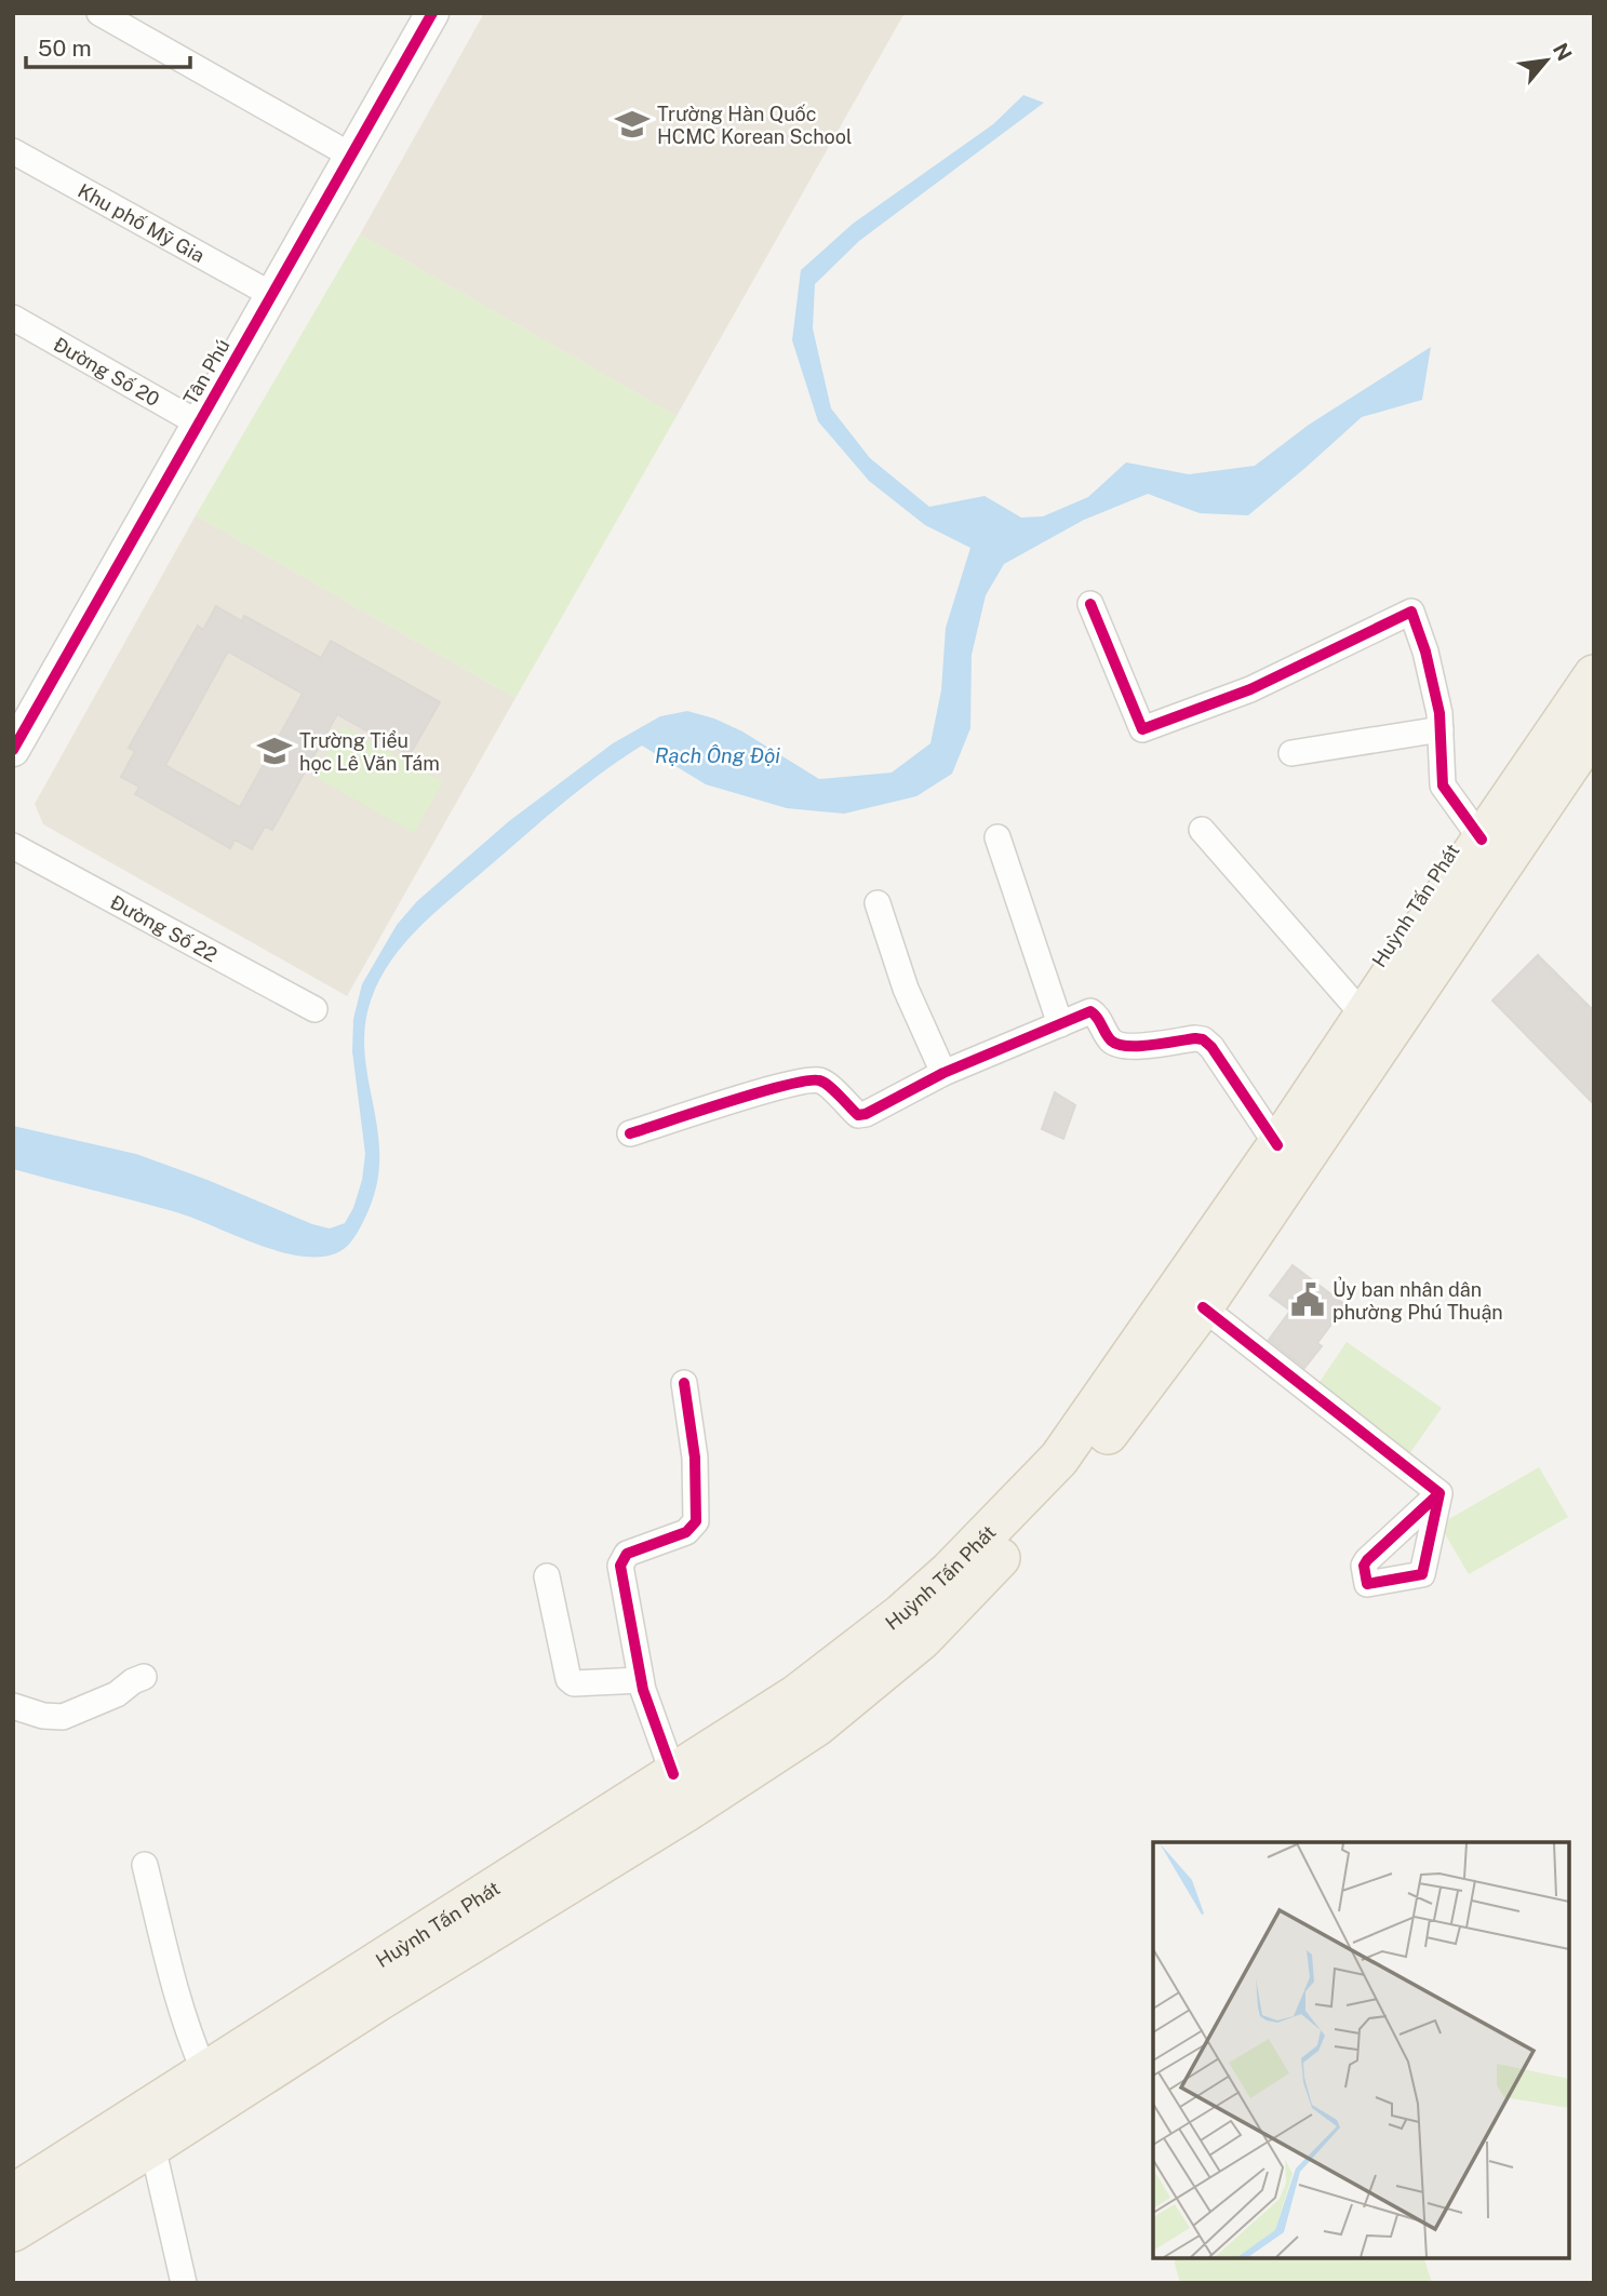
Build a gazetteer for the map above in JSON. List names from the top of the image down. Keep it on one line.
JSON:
{"streets":{"main road":["Huỳnh Tấn Phát"],"street":["Khu phố Mỹ Gia","Đường Số 20","Tân Phú","Đường Số 22"]},"crossings":[["Khu phố Mỹ Gia","Tân Phú"],["Đường Số 20","Tân Phú"]],"water":["Rạch Ông Đội"],"places":{"school or university":["Trường Hàn Quốc HCMC Korean School","Trường Tiểu học Lê Văn Tám"],"public building":["Ủy ban nhân dân phường Phú Thuận"]},"scale_bar":"50 m","north":"top right"}
